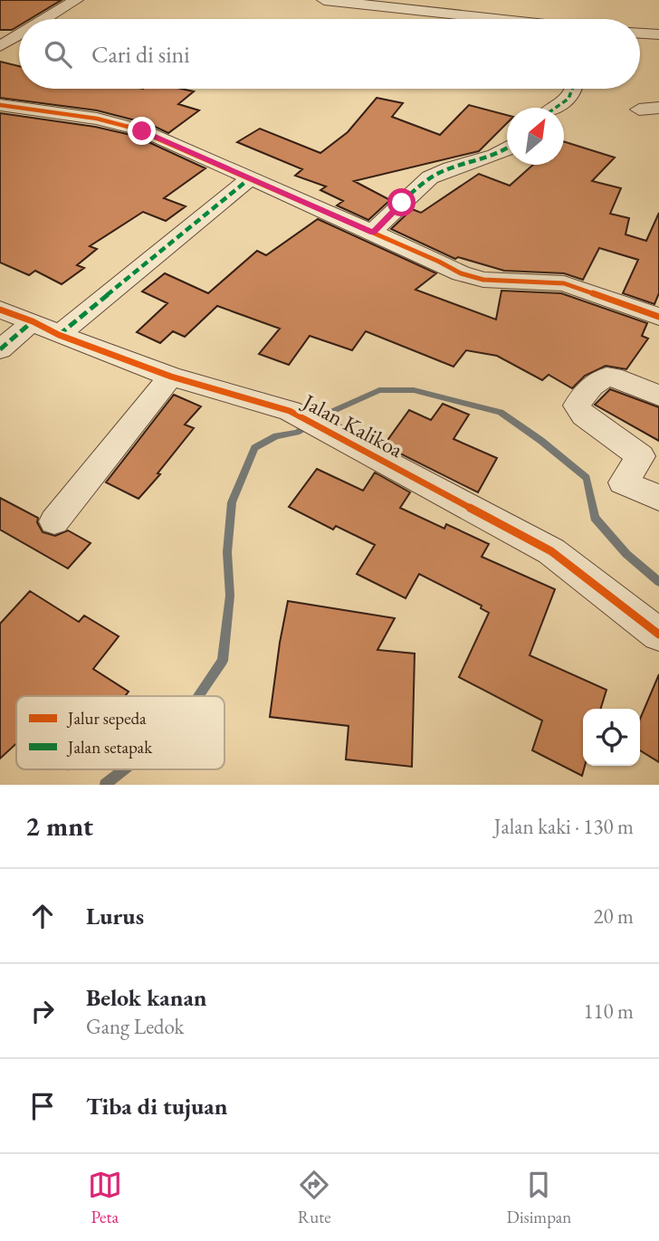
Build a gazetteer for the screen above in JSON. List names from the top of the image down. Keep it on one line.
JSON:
{"streets":{"street":["Jalan Kalikoa"]},"legend":["Jalur sepeda","Jalan setapak"],"north":"top right","page":{"search":"Cari di sini","heading":["2 mnt","Jalan kaki · 130 m"],"list":[["Lurus","20 m"],["Belok kanan","Gang Ledok","110 m"],"Tiba di tujuan"],"nav":["Peta","Rute","Disimpan"]}}
